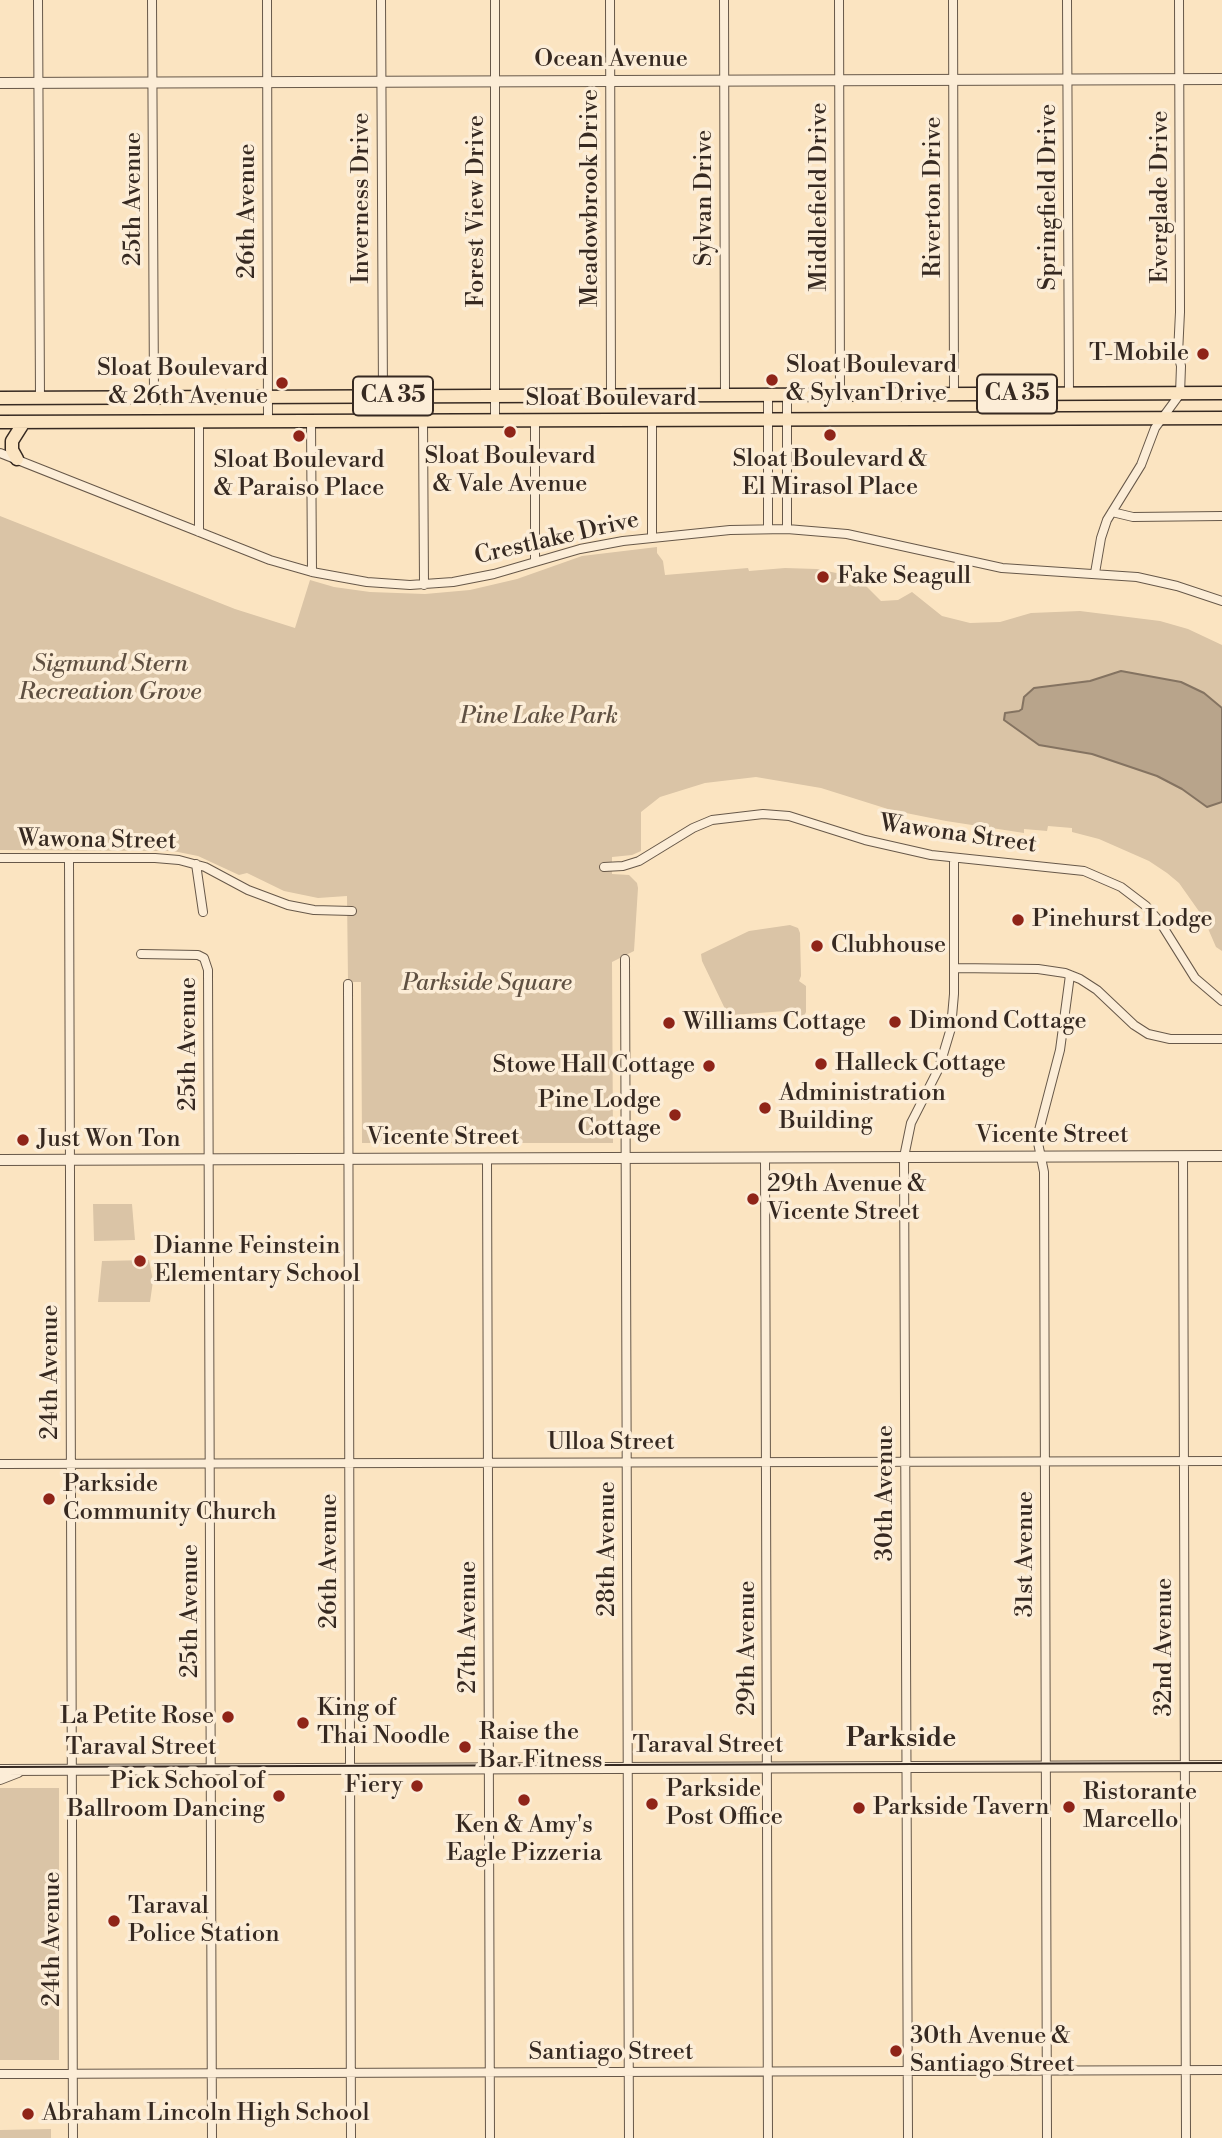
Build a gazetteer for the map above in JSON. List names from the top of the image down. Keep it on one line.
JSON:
{"streets":{"main road":["CA 35","Sloat Boulevard"],"street":["Ocean Avenue","Middlefield Drive","Riverton Drive","Springfield Drive","Everglade Drive","Inverness Drive","Meadowbrook Drive","Sylvan Drive","25th Avenue","26th Avenue","Forest View Drive","Crestlake Drive","Wawona Street","Vicente Street","24th Avenue","Ulloa Street","30th Avenue","28th Avenue","31st Avenue","27th Avenue","32nd Avenue","29th Avenue","Taraval Street","Santiago Street"]},"crossings":[["Ocean Avenue","Middlefield Drive"],["Ocean Avenue","Riverton Drive"],["Ocean Avenue","Springfield Drive"],["Ocean Avenue","Everglade Drive"],["Ocean Avenue","Inverness Drive"],["Ocean Avenue","Meadowbrook Drive"],["Ocean Avenue","Sylvan Drive"],["Ocean Avenue","25th Avenue"],["Ocean Avenue","26th Avenue"],["Ocean Avenue","Forest View Drive"],["Middlefield Drive","Sloat Boulevard"],["Riverton Drive","Sloat Boulevard"],["Springfield Drive","Sloat Boulevard"],["Everglade Drive","Sloat Boulevard"],["Inverness Drive","Sloat Boulevard"],["Meadowbrook Drive","Sloat Boulevard"],["Sylvan Drive","Sloat Boulevard"],["25th Avenue","Sloat Boulevard"],["25th Avenue","Vicente Street"],["25th Avenue","Ulloa Street"],["25th Avenue","Taraval Street"],["25th Avenue","Santiago Street"],["26th Avenue","Sloat Boulevard"],["26th Avenue","Vicente Street"],["26th Avenue","Ulloa Street"],["26th Avenue","Taraval Street"],["26th Avenue","Santiago Street"],["Forest View Drive","Sloat Boulevard"],["Wawona Street","24th Avenue"],["Wawona Street","30th Avenue"],["Vicente Street","24th Avenue"],["Vicente Street","30th Avenue"],["Vicente Street","28th Avenue"],["Vicente Street","31st Avenue"],["Vicente Street","27th Avenue"],["Vicente Street","32nd Avenue"],["Vicente Street","29th Avenue"],["24th Avenue","Ulloa Street"],["24th Avenue","Taraval Street"],["24th Avenue","Santiago Street"],["Ulloa Street","30th Avenue"],["Ulloa Street","28th Avenue"],["Ulloa Street","31st Avenue"],["Ulloa Street","27th Avenue"],["Ulloa Street","32nd Avenue"],["Ulloa Street","29th Avenue"],["30th Avenue","Taraval Street"],["30th Avenue","Santiago Street"],["28th Avenue","Taraval Street"],["28th Avenue","Santiago Street"],["31st Avenue","Taraval Street"],["31st Avenue","Santiago Street"],["27th Avenue","Taraval Street"],["27th Avenue","Santiago Street"],["32nd Avenue","Taraval Street"],["32nd Avenue","Santiago Street"],["29th Avenue","Taraval Street"],["29th Avenue","Santiago Street"]],"districts":["Parkside"],"parks":["Sigmund Stern Recreation Grove","Pine Lake Park","Parkside Square"],"places":["T-Mobile","Sloat Boulevard & Sylvan Drive","Sloat Boulevard & 26th Avenue","Sloat Boulevard & Vale Avenue","Sloat Boulevard & El Mirasol Place","Sloat Boulevard & Paraiso Place","Fake Seagull","Pinehurst Lodge","Clubhouse","Dimond Cottage","Williams Cottage","Halleck Cottage","Stowe Hall Cottage","Administration Building","Pine Lodge Cottage","Just Won Ton","29th Avenue & Vicente Street","Dianne Feinstein Elementary School","Parkside Community Church","La Petite Rose","King of Thai Noodle","Raise the Bar Fitness","Fiery","Pick School of Ballroom Dancing","Ken & Amy's Eagle Pizzeria","Parkside Post Office","Ristorante Marcello","Parkside Tavern","Taraval Police Station","30th Avenue & Santiago Street","Abraham Lincoln High School"]}
